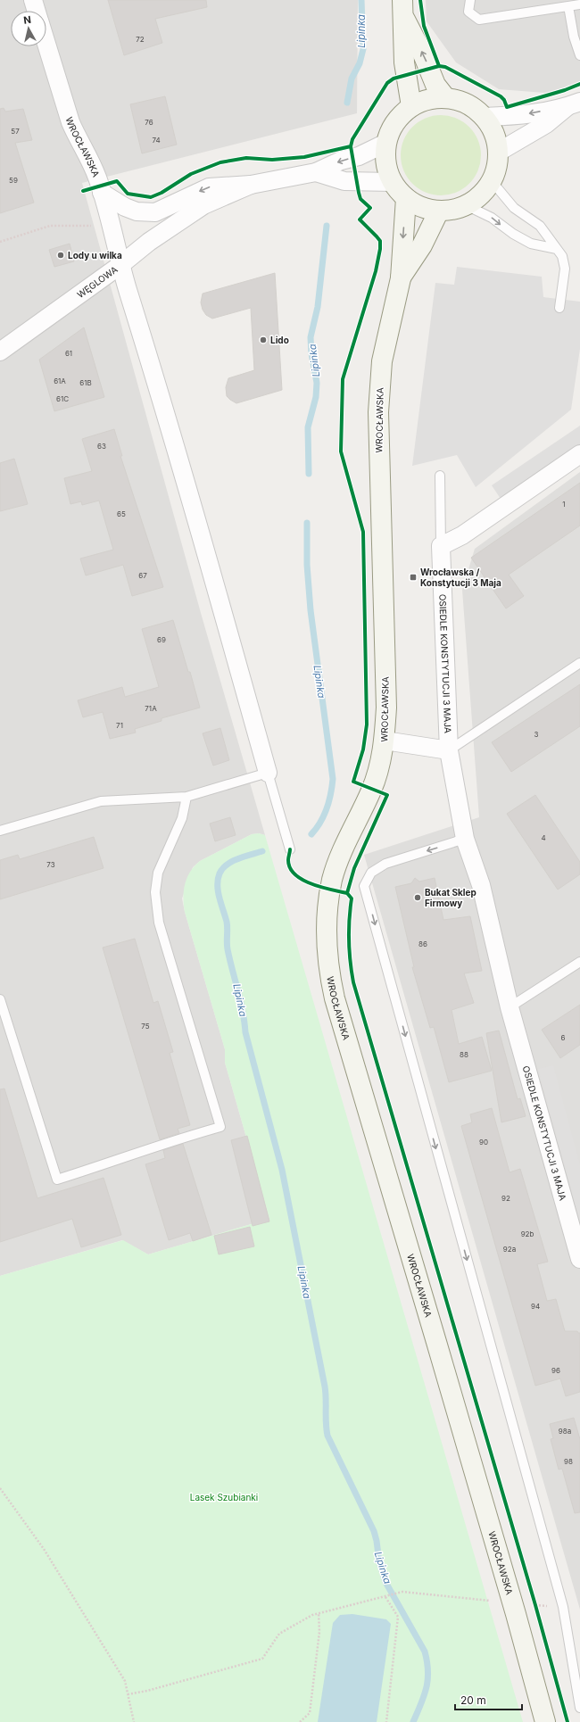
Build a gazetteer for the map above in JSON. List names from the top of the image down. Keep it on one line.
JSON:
{"streets":{"street":["WROCŁAWSKA","WĘGLOWA","OSIEDLE KONSTYTUCJI 3 MAJA"]},"crossings":[["WROCŁAWSKA","WĘGLOWA"]],"water":["Lipinka"],"parks":["Lasek Szubianki"],"places":{"other":["Lody u wilka","Lido","Bukat Sklep Firmowy"],"transit":["Wrocławska / Konstytucji 3 Maja"]},"house_numbers":["72","76","57","74","59","61","61A","61B","61C","63","1","65","67","69","71A","71","3","4","73","86","75","6","88","90","92","92b","92a","94","96","98a","98"],"scale_bar":"20 m","north":"top"}
